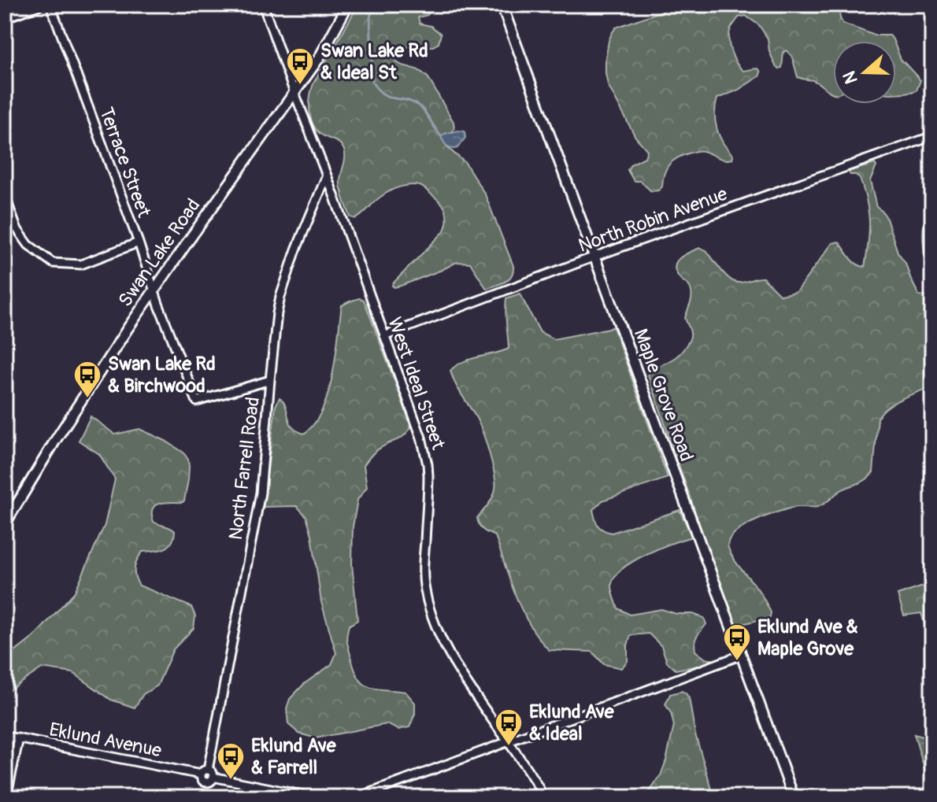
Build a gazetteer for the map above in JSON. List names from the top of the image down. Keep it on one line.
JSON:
{"streets":{"street":["Terrace Street","North Robin Avenue","Swan Lake Road","West Ideal Street","Maple Grove Road","North Farrell Road","Eklund Avenue"]},"crossings":[["Terrace Street","Swan Lake Road"],["Terrace Street","North Farrell Road"],["North Robin Avenue","West Ideal Street"],["North Robin Avenue","Maple Grove Road"],["Swan Lake Road","West Ideal Street"],["West Ideal Street","North Farrell Road"],["North Farrell Road","Eklund Avenue"]],"places":{"bus stop":["Swan Lake Rd & Ideal St","Swan Lake Rd & Birchwood","Eklund Ave & Maple Grove","Eklund Ave & Ideal","Eklund Ave & Farrell"]},"north":"left"}
